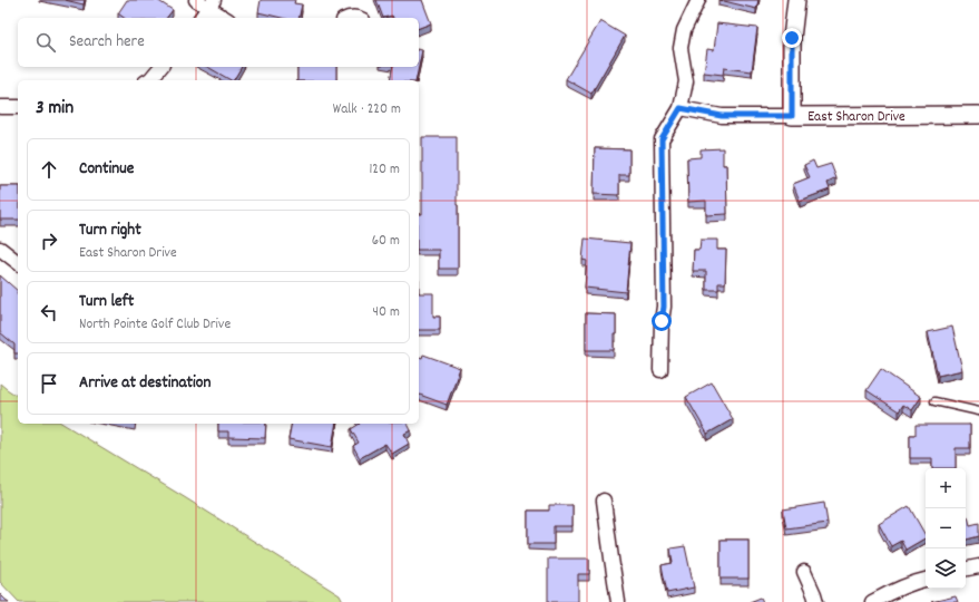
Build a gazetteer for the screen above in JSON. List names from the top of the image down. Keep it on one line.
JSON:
{"streets":{"street":["East Sharon Drive"]},"page":{"search":"Search here","heading":["3 min","Walk · 220 m"],"list":[["Continue","120 m"],["Turn right","East Sharon Drive","60 m"],["Turn left","North Pointe Golf Club Drive","40 m"],"Arrive at destination"],"map_buttons":["+","−"]}}
